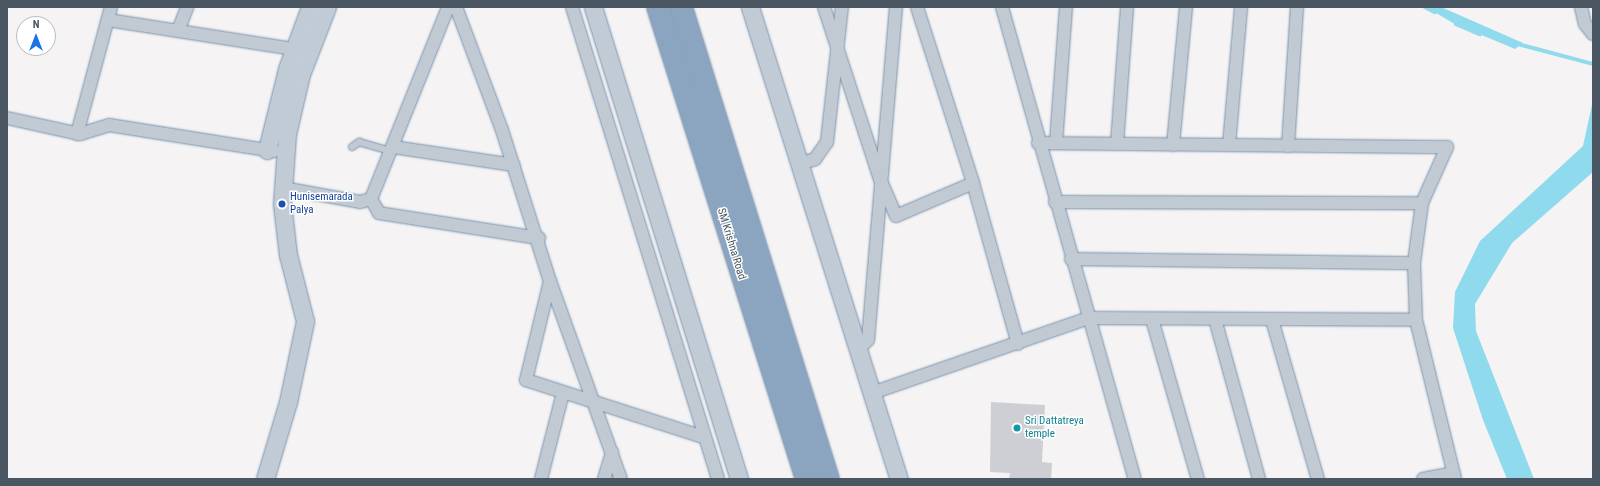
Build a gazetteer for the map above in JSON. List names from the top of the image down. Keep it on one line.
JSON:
{"streets":{"highway":["SM Krishna Road"]},"places":["Hunisemarada Palya","Sri Dattatreya temple"],"north":"top"}
